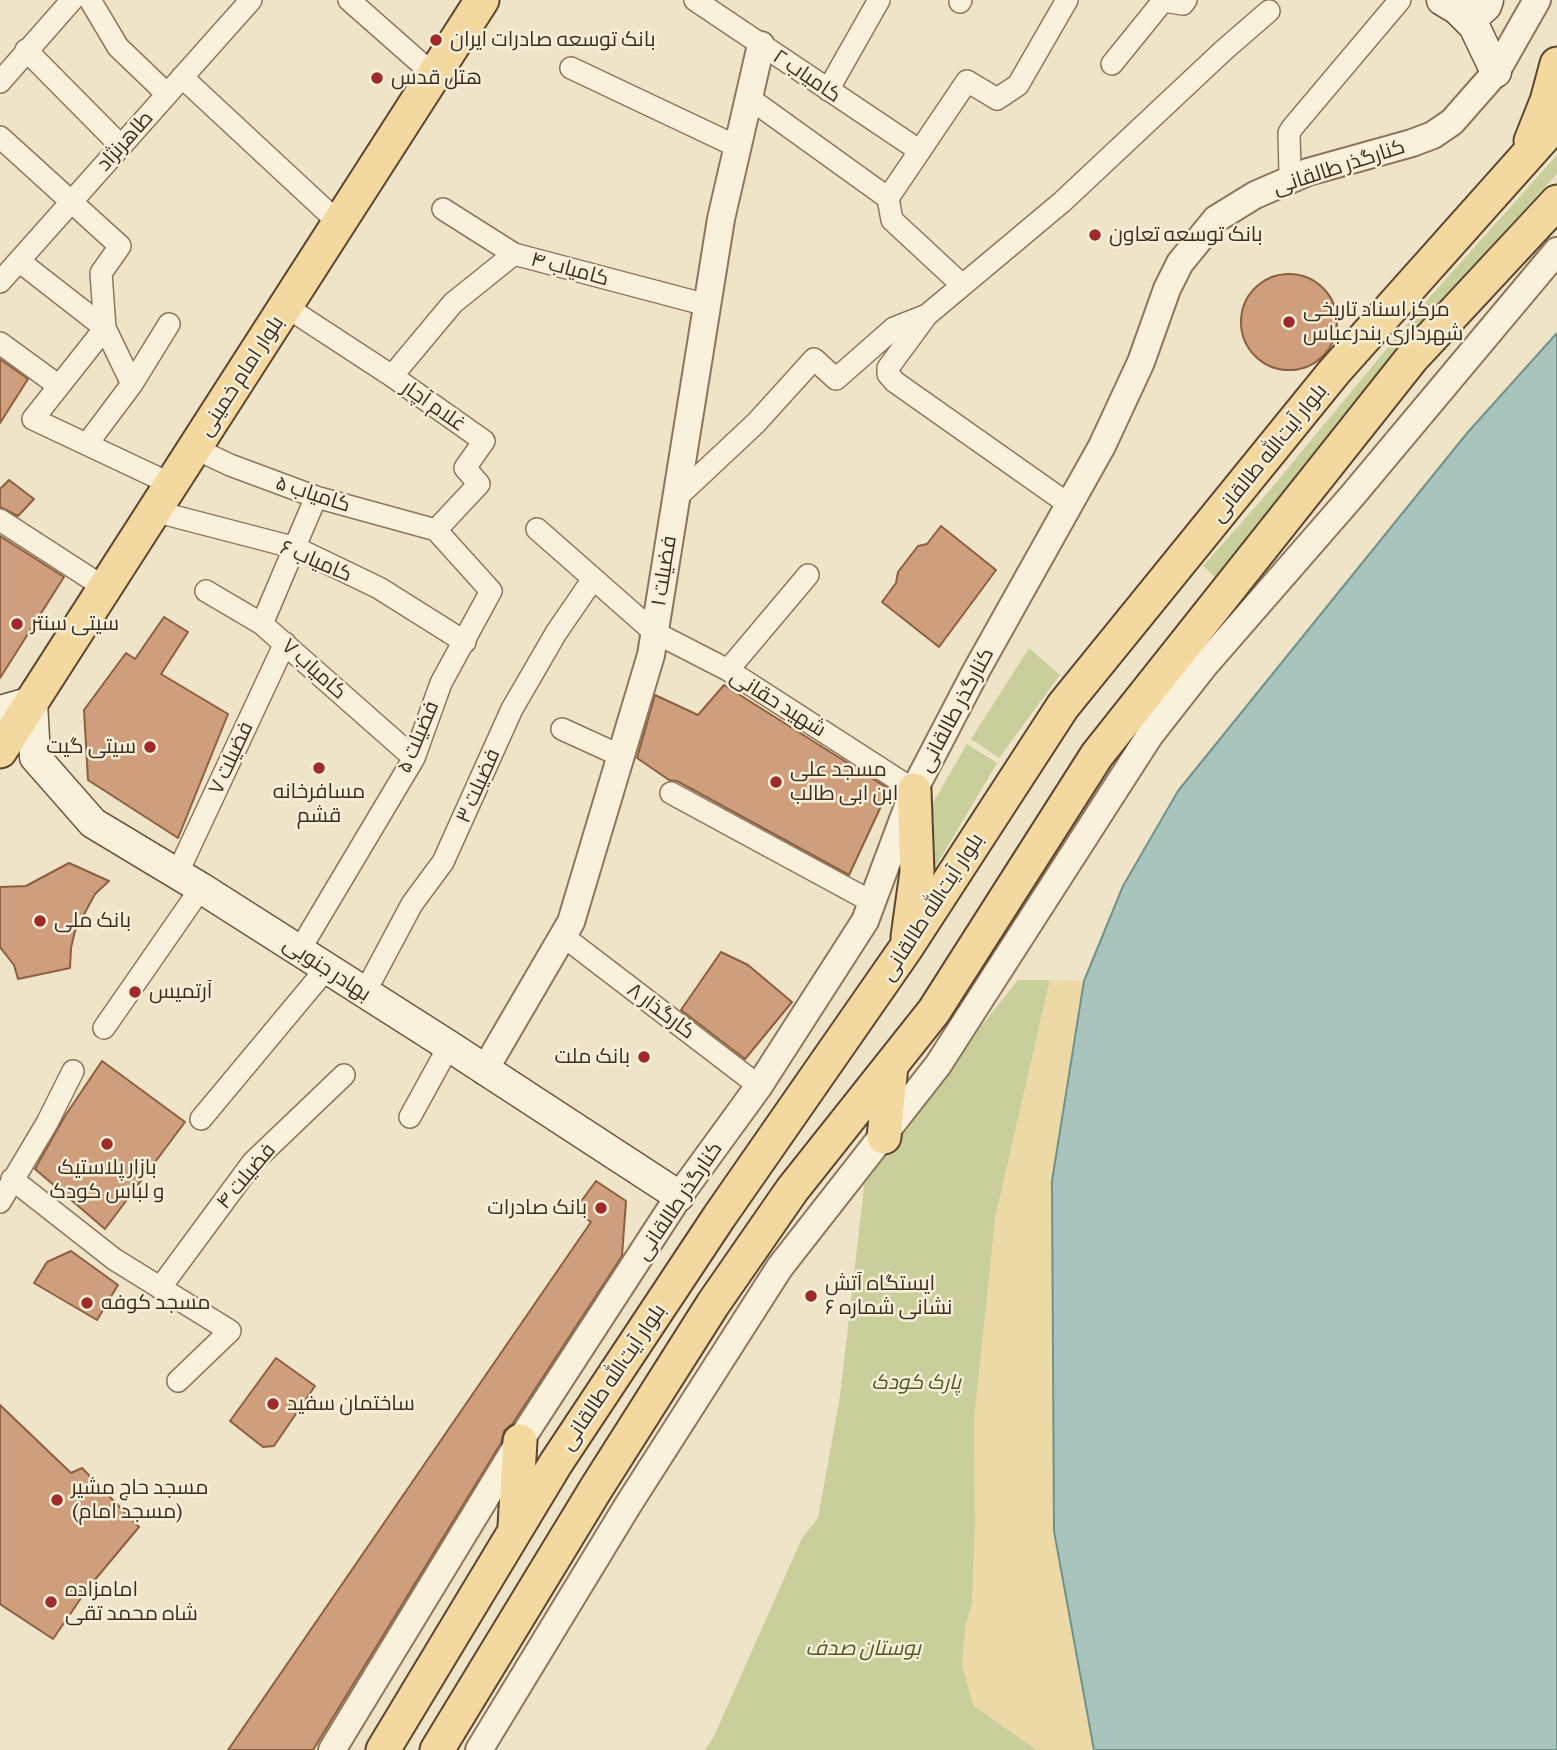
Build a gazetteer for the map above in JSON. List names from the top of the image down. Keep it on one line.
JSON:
{"streets":{"main road":["بلوار امام خمینی","بلوار آیت‌الله طالقانی","بهادر جنوبی"],"street":["کامیاب ۲","طاهرنژاد","کنارگذر طالقانی","کامیاب ۴","غلام آچار","کامیاب ۵","کامیاب ۶","فضیلت ۱","کامیاب ۷","شهید حقانی","فضیلت ۵","فضیلت ۷","فضیلت ۳","کارگذار ۸","فضیلت ۴"]},"crossings":[["کامیاب ۲","فضیلت ۱"],["کنارگذر طالقانی","شهید حقانی"],["کنارگذر طالقانی","بهادر جنوبی"],["کنارگذر طالقانی","کارگذار ۸"],["کامیاب ۴","فضیلت ۱"],["بلوار امام خمینی","غلام آچار"],["بلوار امام خمینی","کامیاب ۵"],["بلوار امام خمینی","کامیاب ۶"],["بلوار امام خمینی","بهادر جنوبی"],["غلام آچار","کامیاب ۵"],["غلام آچار","فضیلت ۵"],["کامیاب ۵","فضیلت ۵"],["کامیاب ۶","فضیلت ۵"],["فضیلت ۱","شهید حقانی"],["فضیلت ۱","بهادر جنوبی"],["فضیلت ۱","کارگذار ۸"],["کامیاب ۷","فضیلت ۵"],["کامیاب ۷","فضیلت ۷"],["شهید حقانی","فضیلت ۳"],["فضیلت ۵","بهادر جنوبی"],["فضیلت ۷","بهادر جنوبی"],["فضیلت ۳","بهادر جنوبی"]],"parks":["پارک کودک","بوستان صدف"],"places":["بانک توسعه صادرات ایران","هتل قدس","بانک توسعه تعاون","مرکز اسناد تاریخی شهرداری بندرعباس","سیتی سنتر","سیتی گیت","مسافرخانه قشم","مسجد علی ابن ابی طالب","بانک ملی","آرتمیس","بانک ملت","بازار پلاستیک و لباس کودک","بانک صادرات","ایستگاه آتش نشانی شماره ۶","مسجد کوفه","ساختمان سفید","مسجد حاج مشیر (مسجد امام)","امامزاده شاه محمد تقی"]}
